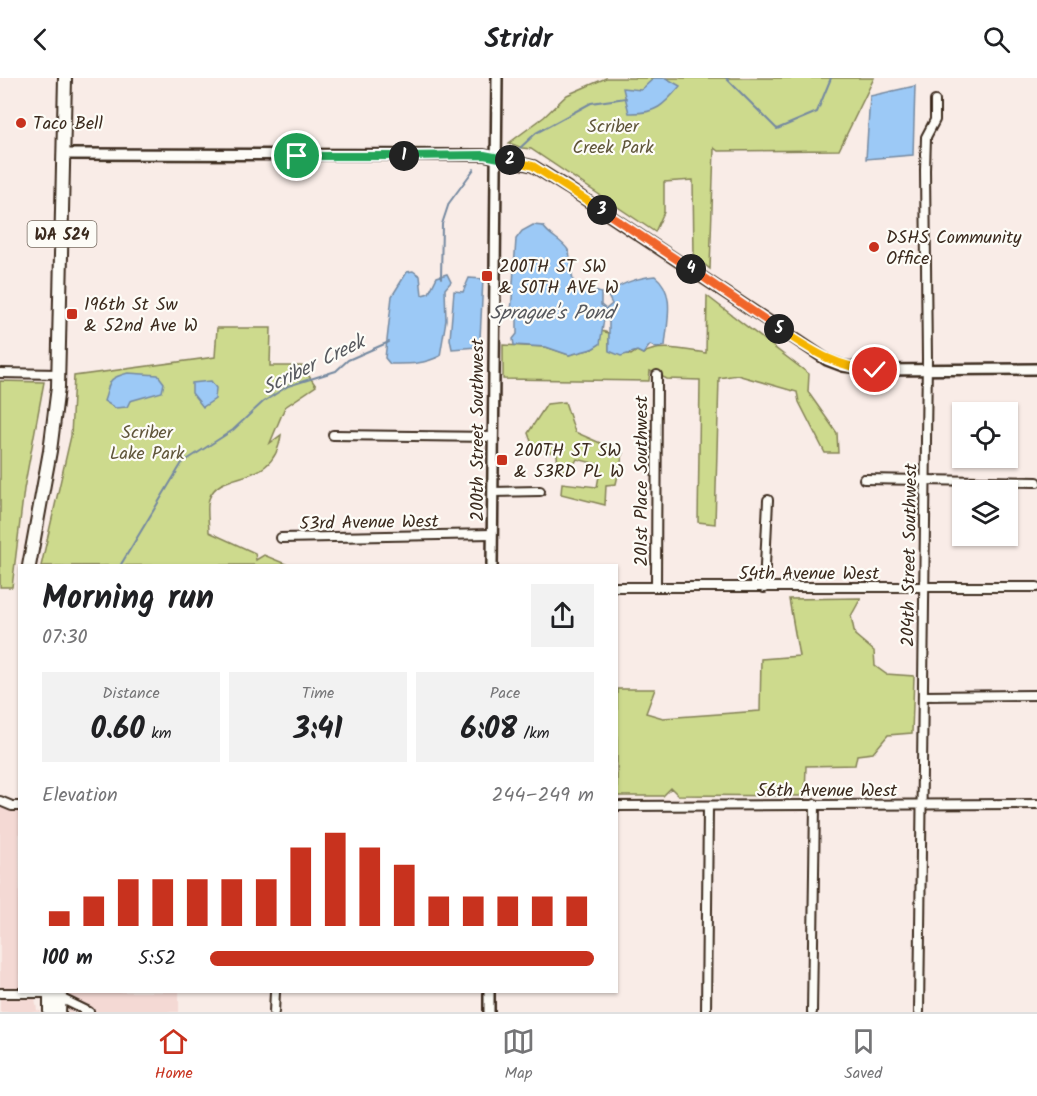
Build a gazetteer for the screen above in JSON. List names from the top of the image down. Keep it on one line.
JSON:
{"streets":{"main road":["WA 524"],"street":["200th Street Southwest","201st Place Southwest","53rd Avenue West","204th Street Southwest","54th Avenue West","56th Avenue West"]},"crossings":[["200th Street Southwest","53rd Avenue West"],["201st Place Southwest","54th Avenue West"],["204th Street Southwest","54th Avenue West"],["204th Street Southwest","56th Avenue West"]],"water":["Sprague's Pond","Scriber Creek"],"parks":["Scriber Creek Park","Scriber Lake Park"],"places":{"other":["Taco Bell","DSHS Community Office"],"transit":["200TH ST SW & 50TH AVE W","196th St Sw & 52nd Ave W","200TH ST SW & 53RD PL W"]},"page":{"header":"Stridr","pins":["1","2","3","4","5"],"heading":["Morning run","07:30"],"stats":[["Distance","0.60 km"],["Time","3:41"],["Pace","6:08 /km"]],"chart":["Elevation","244–249 m"],"list":[{"name":"100 m","note":"5:52"}],"tabs":["Home","Map","Saved"]}}
